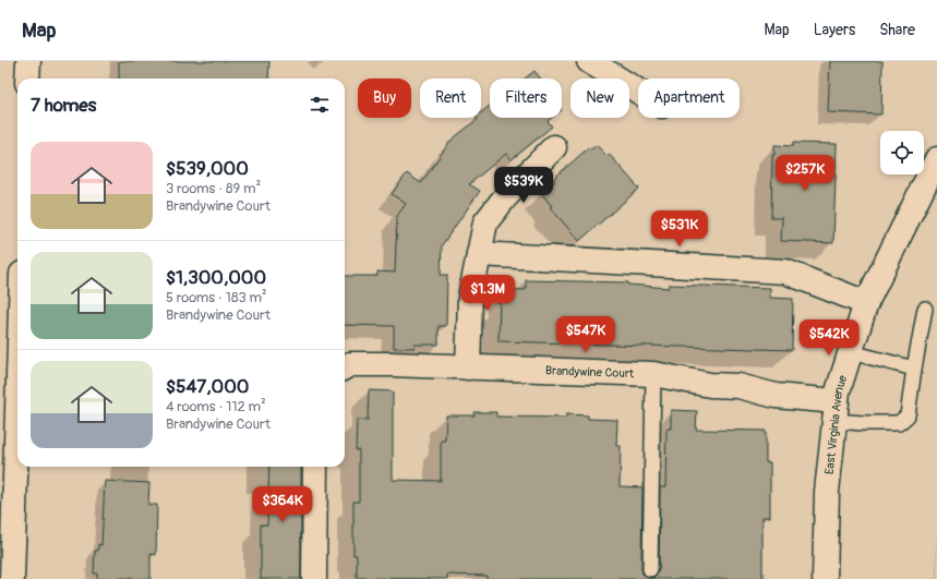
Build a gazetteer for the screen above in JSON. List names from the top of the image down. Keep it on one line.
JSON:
{"streets":{"street":["Brandywine Court","East Virginia Avenue"]},"crossings":[["Brandywine Court","East Virginia Avenue"]],"page":{"header":"Map","nav":["Map","Layers","Share"],"chip":["Buy","Rent","Filters","New","Apartment"],"heading":"7 homes","list":[{"name":"$539,000","note":"3 rooms · 89 m² · Brandywine Court"},{"name":"$1,300,000","note":"5 rooms · 183 m² · Brandywine Court"},{"name":"$547,000","note":"4 rooms · 112 m² · Brandywine Court"}],"price":["$257K","$539K","$531K","$1.3M","$547K","$542K","$364K"]}}
